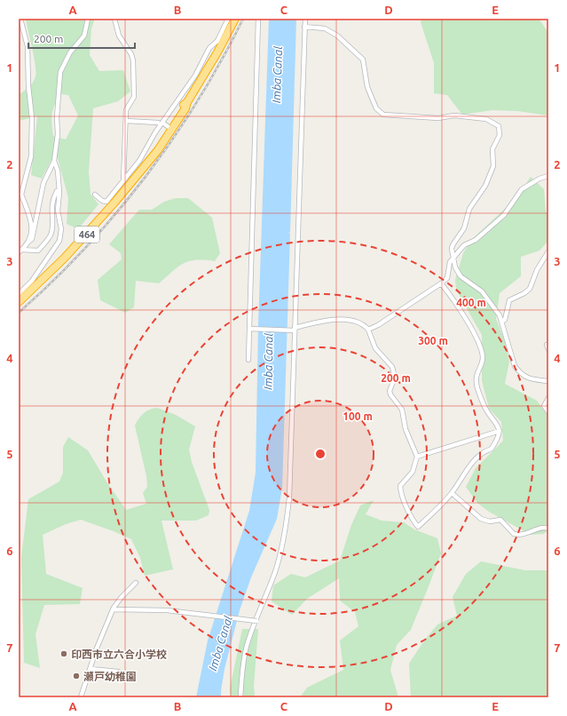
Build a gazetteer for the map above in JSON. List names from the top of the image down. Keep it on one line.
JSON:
{"streets":{"highway":["464"]},"water":["Imba Canal"],"places":["印西市立六合小学校","瀬戸幼稚園"],"scale_bar":"200 m","grid":{"columns":["A","B","C","D","E"],"rows":["1","2","3","4","5","6","7"]},"rings":["400 m","300 m","200 m","100 m"]}
